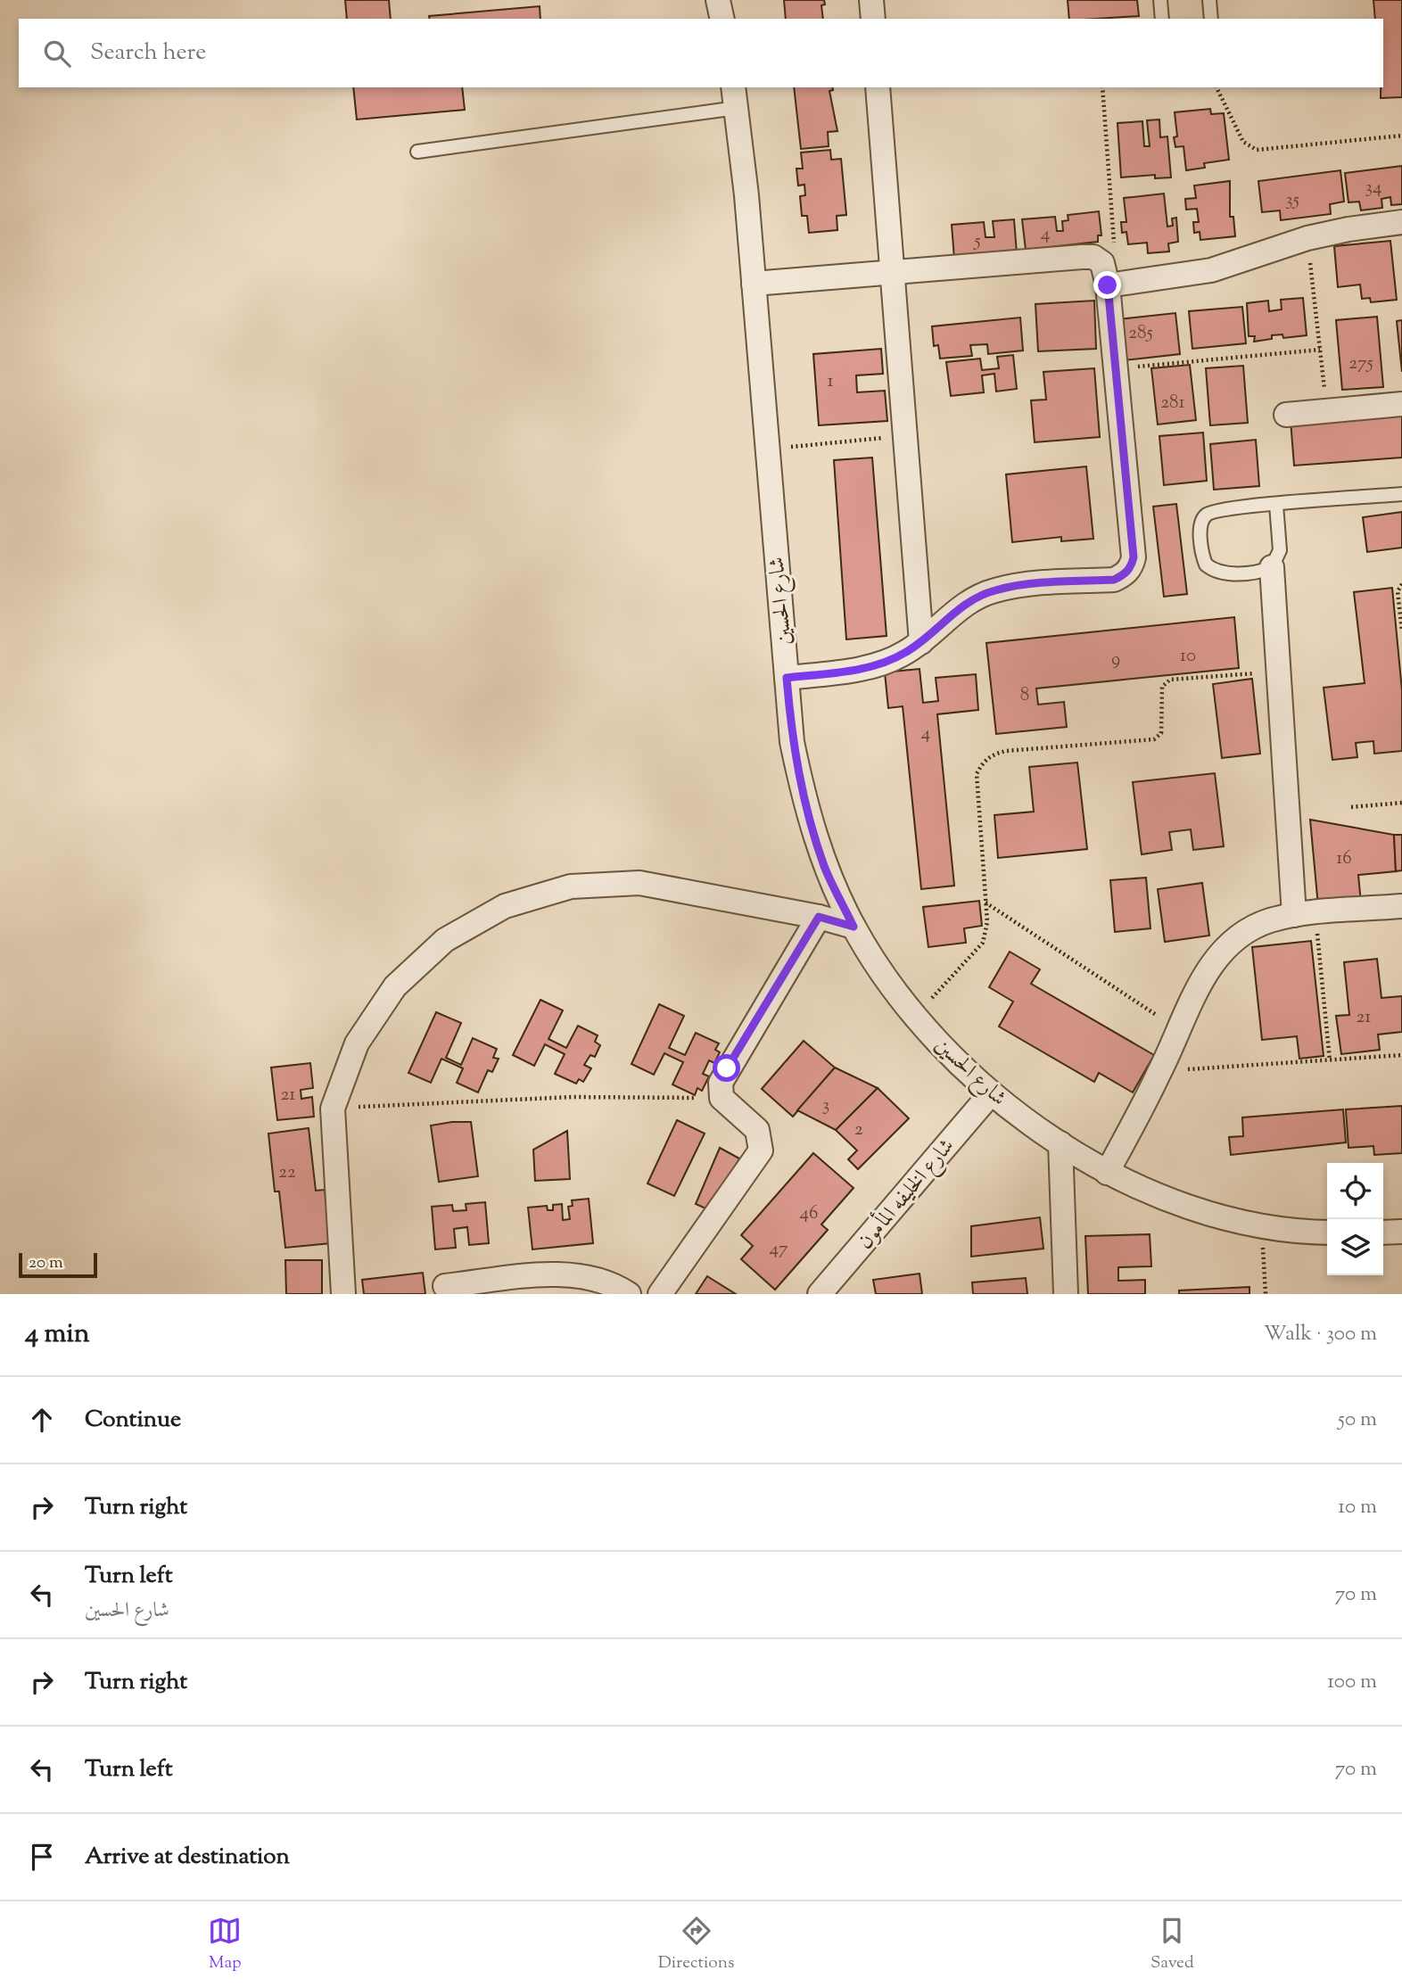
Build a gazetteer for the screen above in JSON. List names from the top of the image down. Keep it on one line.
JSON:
{"streets":{"street":["شارع الحسين","شارع الخليفه المأمون"]},"crossings":[["شارع الحسين","شارع الخليفه المأمون"]],"house_numbers":["34","35","4","5","285","275","1","281","10","9","8","4","16","21","21","3","2","22","46","47"],"scale_bar":"20 m","page":{"search":"Search here","scale":"20 m","heading":["4 min","Walk · 300 m"],"list":[["Continue","50 m"],["Turn right","10 m"],["Turn left","شارع الحسين","70 m"],["Turn right","100 m"],["Turn left","70 m"],"Arrive at destination"],"nav":["Map","Directions","Saved"]}}
